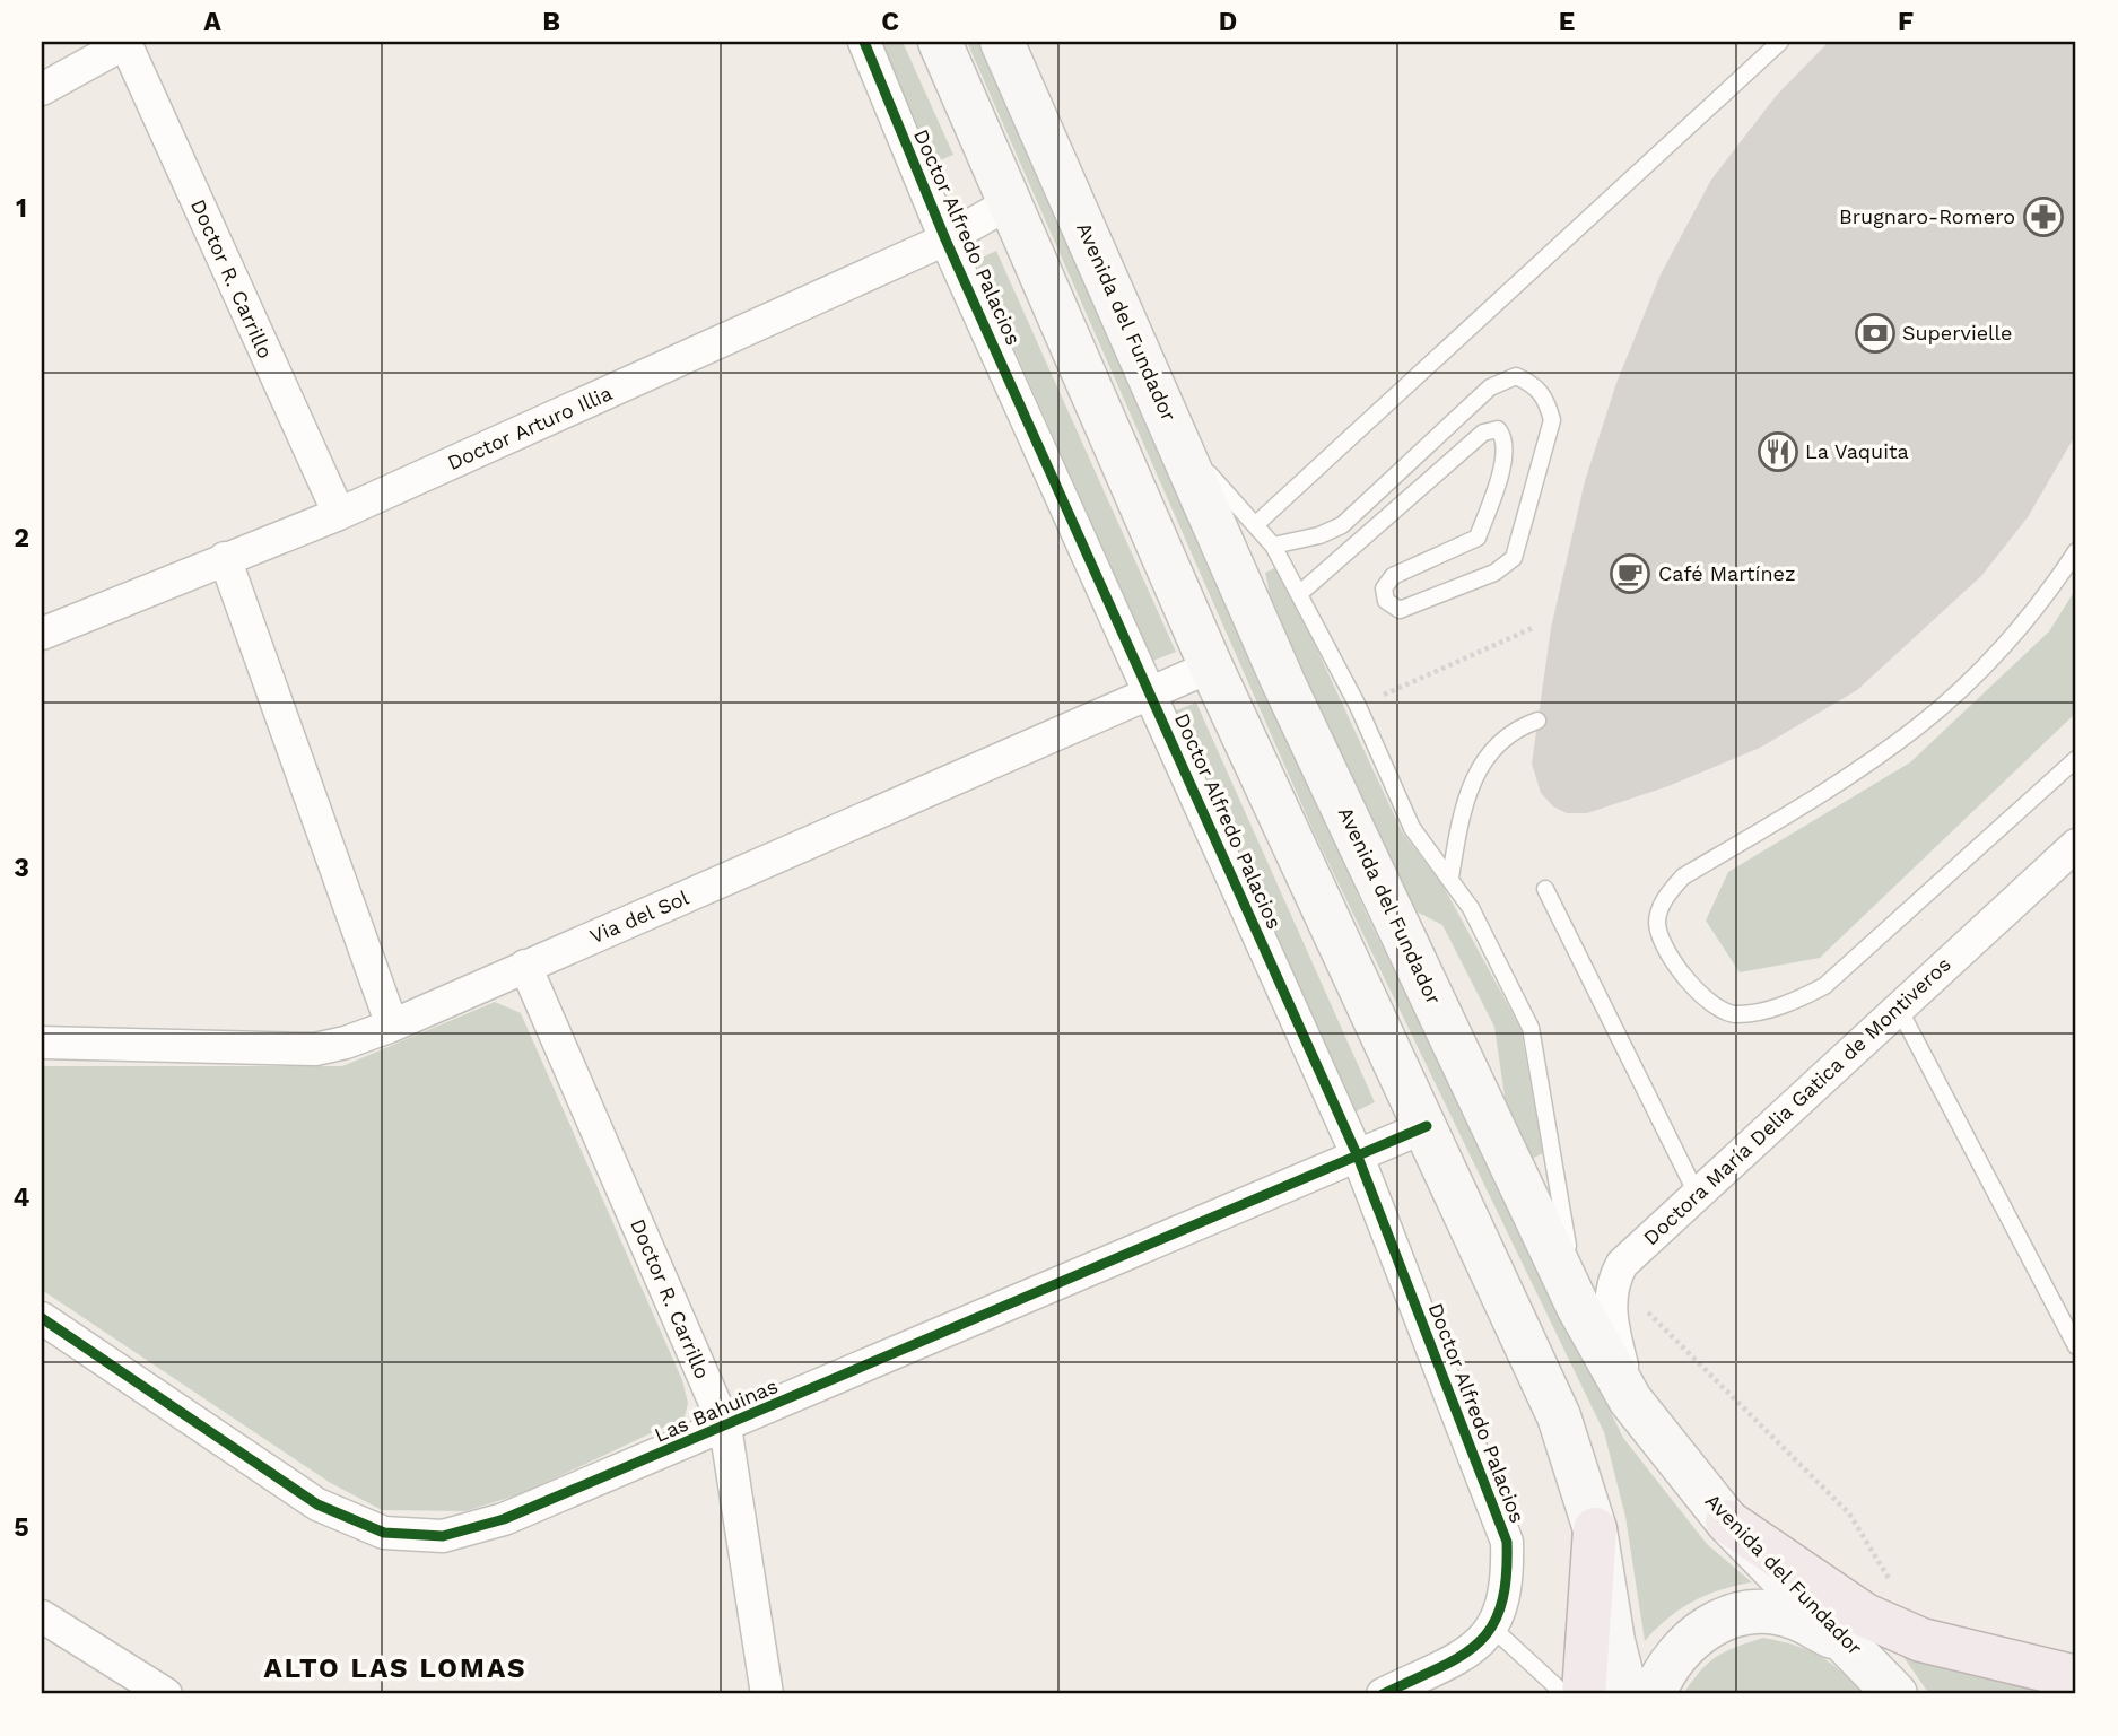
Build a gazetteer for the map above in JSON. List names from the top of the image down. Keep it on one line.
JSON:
{"streets":{"main road":["Avenida del Fundador"],"street":["Doctor Alfredo Palacios","Doctor R. Carrillo","Doctor Arturo Illia","Via del Sol","Doctora María Delia Gatica de Montiveros","Las Bahuinas"]},"crossings":[["Doctor Alfredo Palacios","Doctor Arturo Illia"],["Doctor Alfredo Palacios","Via del Sol"],["Doctor Alfredo Palacios","Las Bahuinas"],["Doctor R. Carrillo","Doctor Arturo Illia"],["Doctor R. Carrillo","Via del Sol"],["Doctor R. Carrillo","Las Bahuinas"]],"districts":["ALTO LAS LOMAS"],"places":{"pharmacy":["Brugnaro-Romero"],"bank":["Supervielle"],"restaurant":["La Vaquita"],"cafe":["Café Martínez"]},"grid":{"columns":["A","B","C","D","E","F"],"rows":["1","2","3","4","5"]}}
